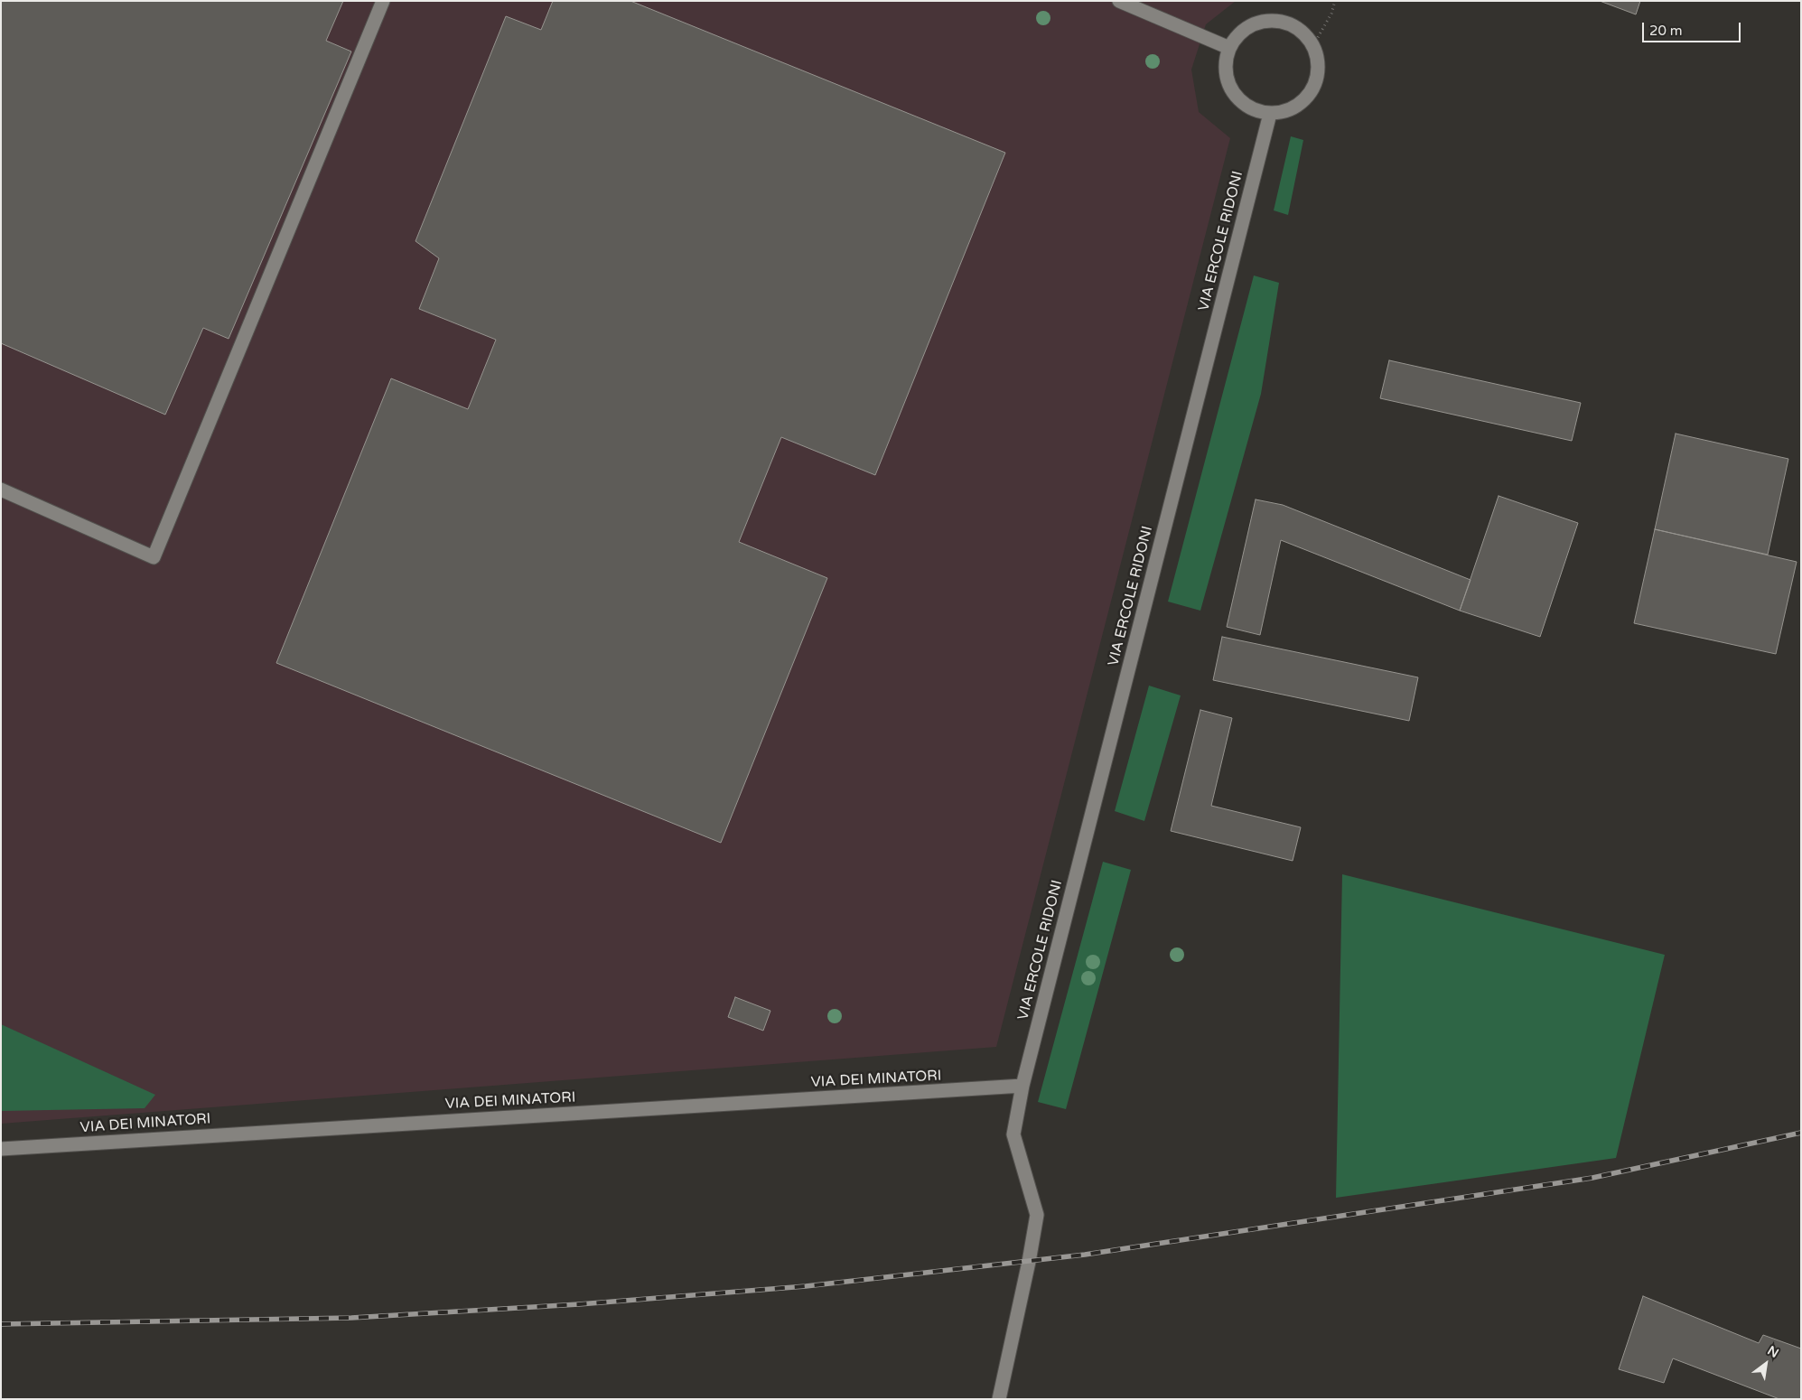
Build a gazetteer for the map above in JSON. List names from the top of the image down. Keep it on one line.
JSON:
{"streets":{"street":["VIA ERCOLE RIDONI","VIA DEI MINATORI"]},"crossings":[["VIA ERCOLE RIDONI","VIA DEI MINATORI"]],"scale_bar":"20 m","north":"top right"}
